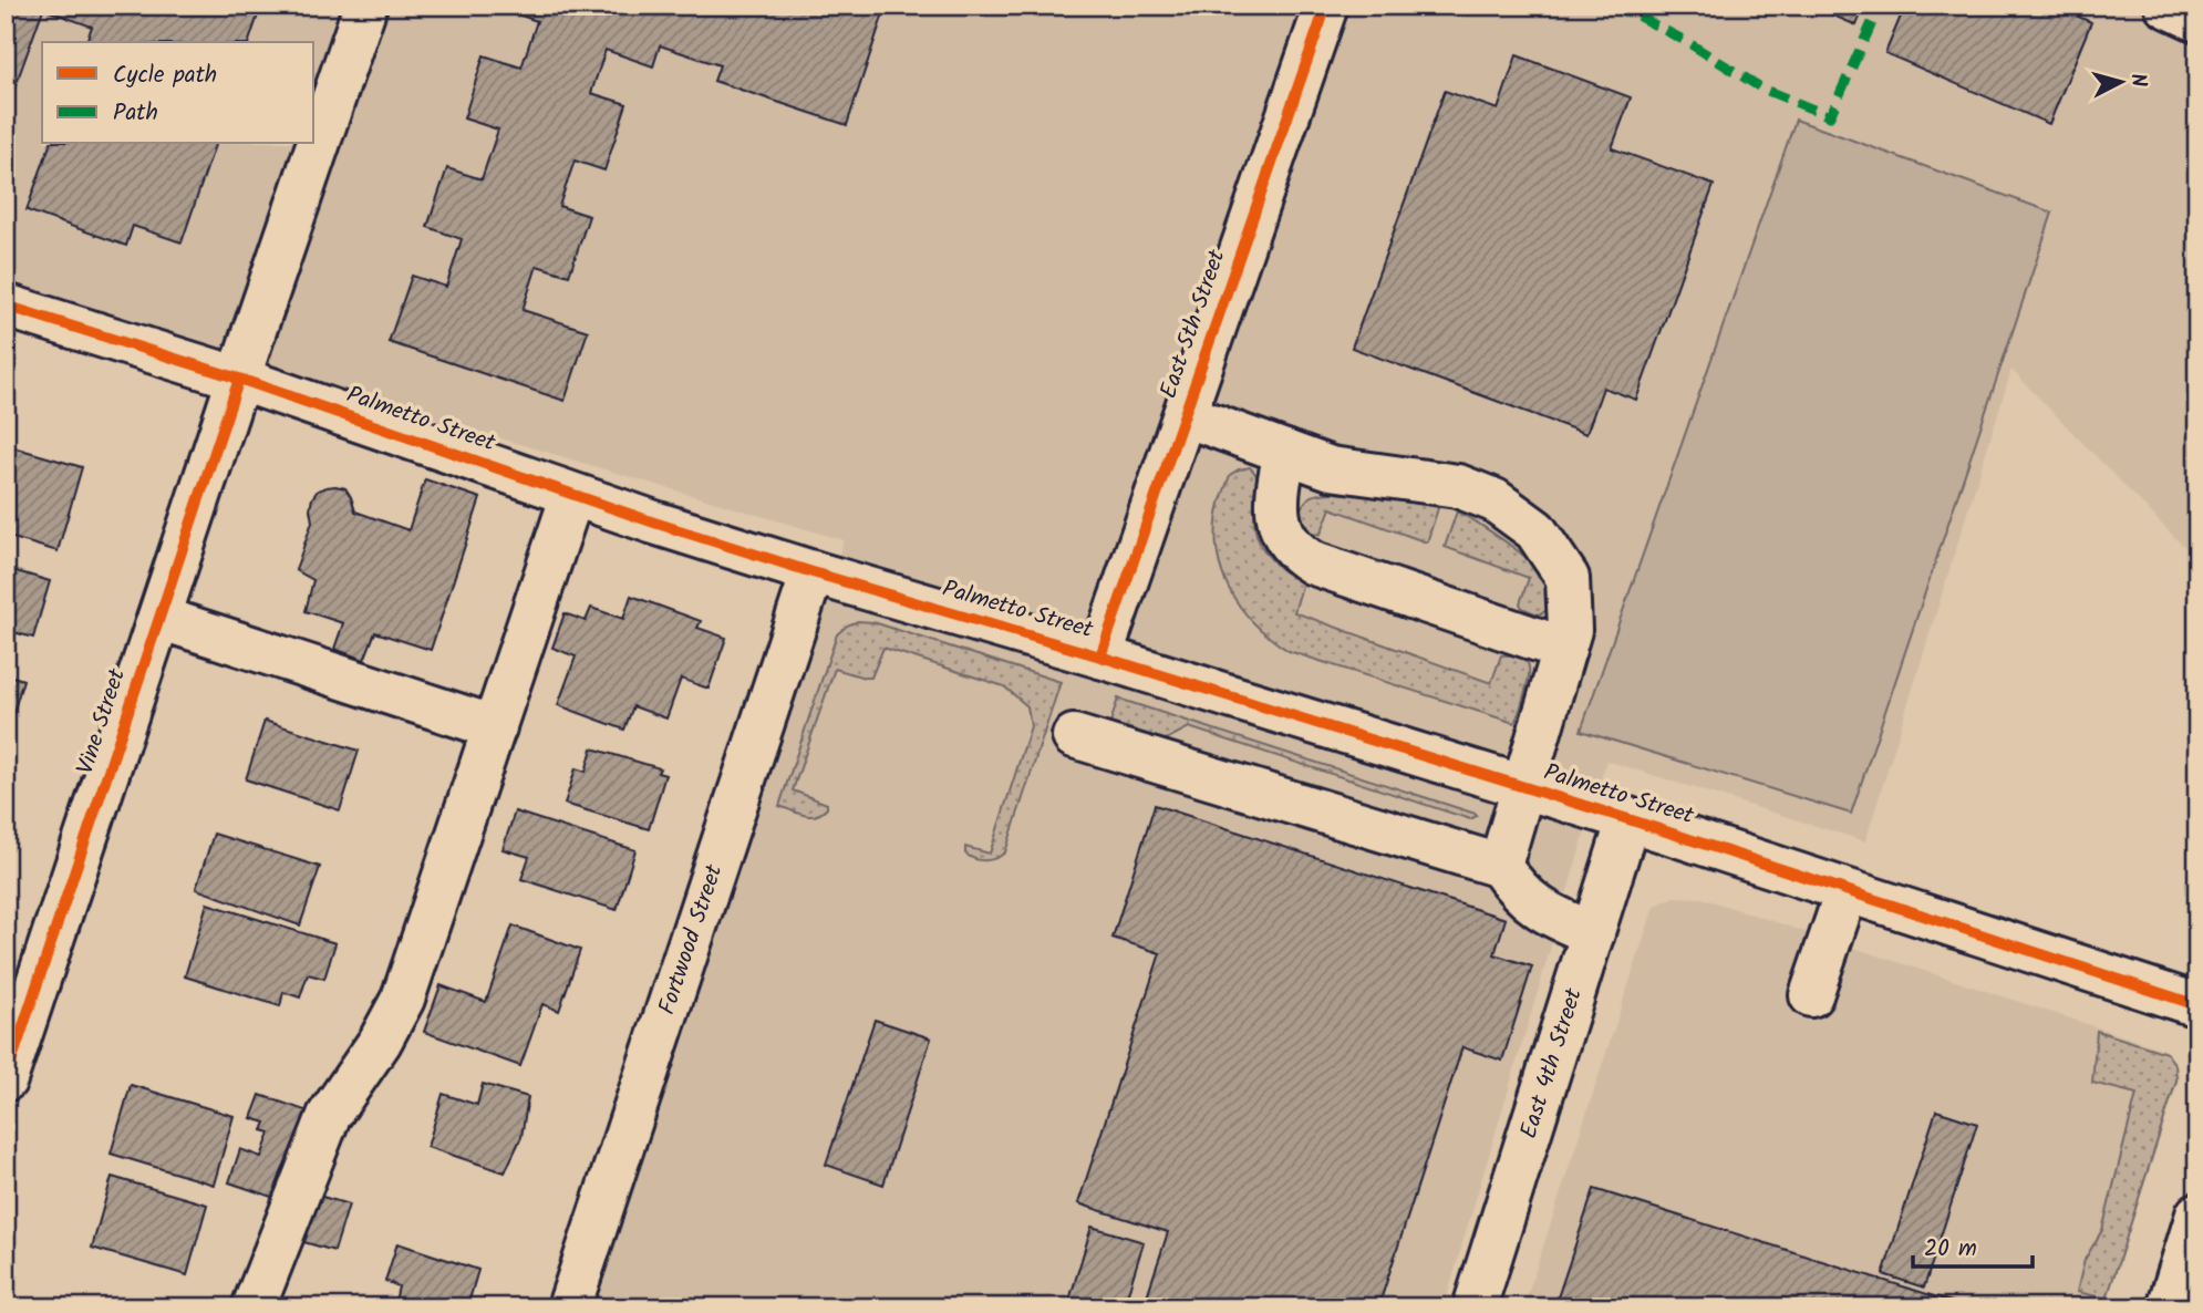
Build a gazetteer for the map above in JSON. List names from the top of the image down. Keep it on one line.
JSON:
{"streets":{"street":["East 5th Street","Palmetto Street","Vine Street","Fortwood Street","East 4th Street"]},"crossings":[["East 5th Street","Palmetto Street"],["Palmetto Street","Vine Street"],["Palmetto Street","Fortwood Street"],["Palmetto Street","East 4th Street"]],"legend":["Cycle path","Path"],"scale_bar":"20 m","north":"right"}
